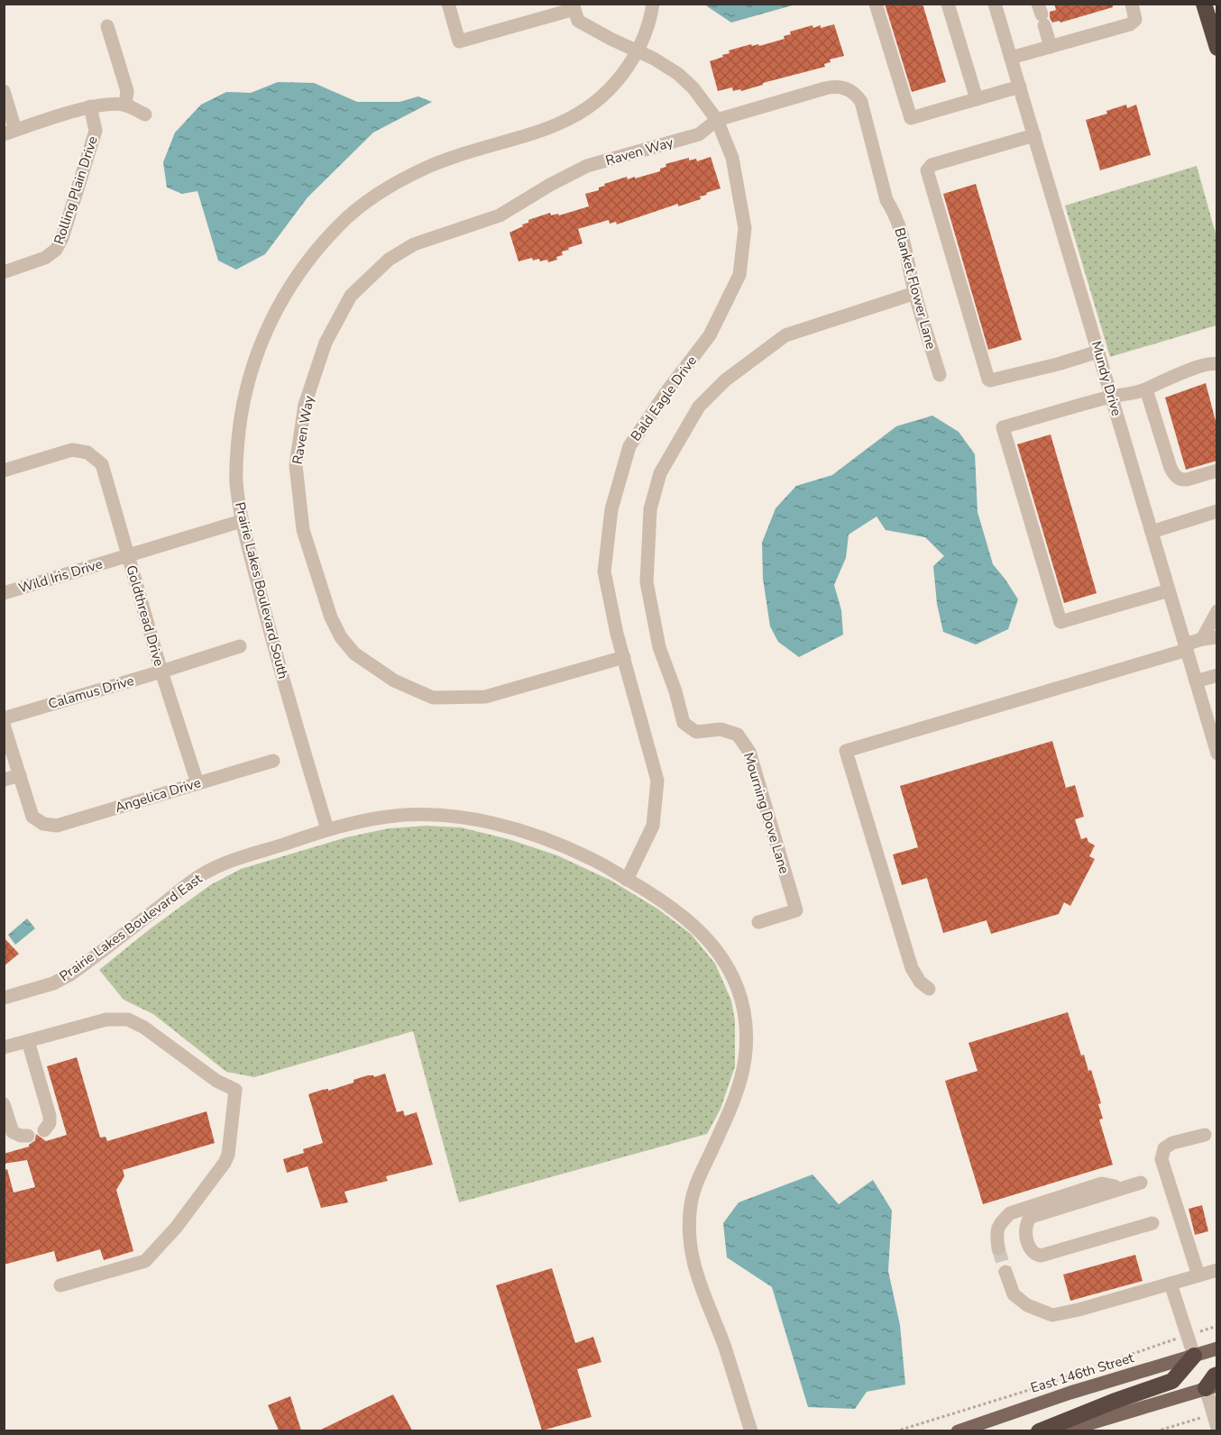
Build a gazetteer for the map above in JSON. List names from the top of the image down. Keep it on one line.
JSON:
{"streets":{"main road":["East 146th Street"],"street":["Raven Way","Rolling Plain Drive","Blanket Flower Lane","Mundy Drive","Bald Eagle Drive","Wild Iris Drive","Prairie Lakes Boulevard South","Goldthread Drive","Calamus Drive","Angelica Drive","Mourning Dove Lane","Prairie Lakes Boulevard East"]},"crossings":[["Raven Way","Blanket Flower Lane"],["Raven Way","Bald Eagle Drive"],["Blanket Flower Lane","Bald Eagle Drive"],["Blanket Flower Lane","Mourning Dove Lane"],["Bald Eagle Drive","Prairie Lakes Boulevard South"],["Bald Eagle Drive","Prairie Lakes Boulevard East"],["Wild Iris Drive","Prairie Lakes Boulevard South"],["Wild Iris Drive","Goldthread Drive"],["Prairie Lakes Boulevard South","Prairie Lakes Boulevard East"],["Goldthread Drive","Calamus Drive"],["Goldthread Drive","Angelica Drive"]]}
